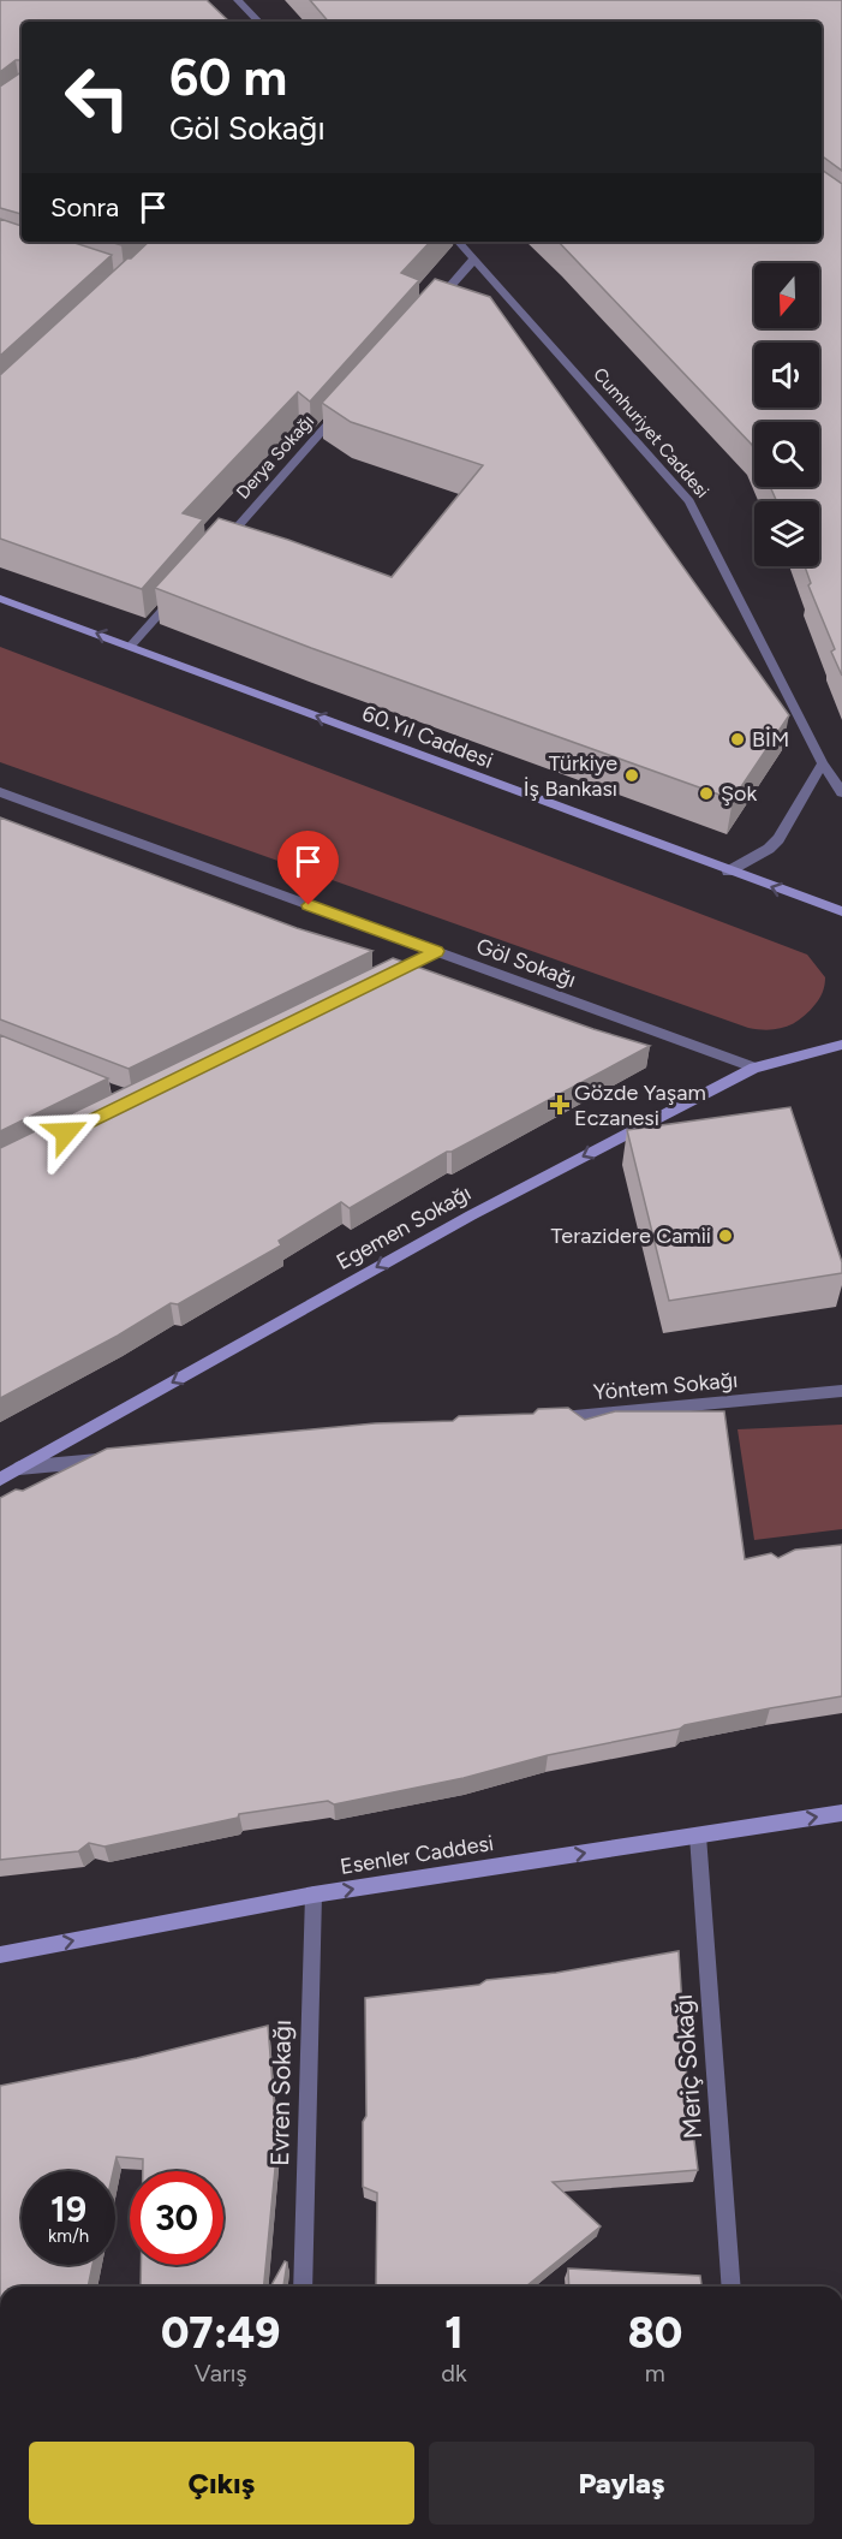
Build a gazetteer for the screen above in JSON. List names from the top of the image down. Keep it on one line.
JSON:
{"streets":{"main road":["60.Yıl Caddesi","Egemen Sokağı","Esenler Caddesi"],"street":["Cumhuriyet Caddesi","Derya Sokağı","Göl Sokağı","Yöntem Sokağı","Meriç Sokağı","Evren Sokağı"]},"crossings":[["Göl Sokağı","Egemen Sokağı"],["Esenler Caddesi","Meriç Sokağı"],["Esenler Caddesi","Evren Sokağı"]],"one_way":["60.Yıl Caddesi","Egemen Sokağı","Esenler Caddesi"],"places":{"other":["BİM","Türkiye İş Bankası","Şok","Terazidere Camii"],"health":["Gözde Yaşam Eczanesi"]},"north":"bottom","page":{"turn":["60 m","Göl Sokağı"],"then":"Sonra","speed":"19 km/h","limit":"30","eta":["07:49","Varış","1","dk","80","m"],"buttons":["Çıkış","Paylaş"]}}
